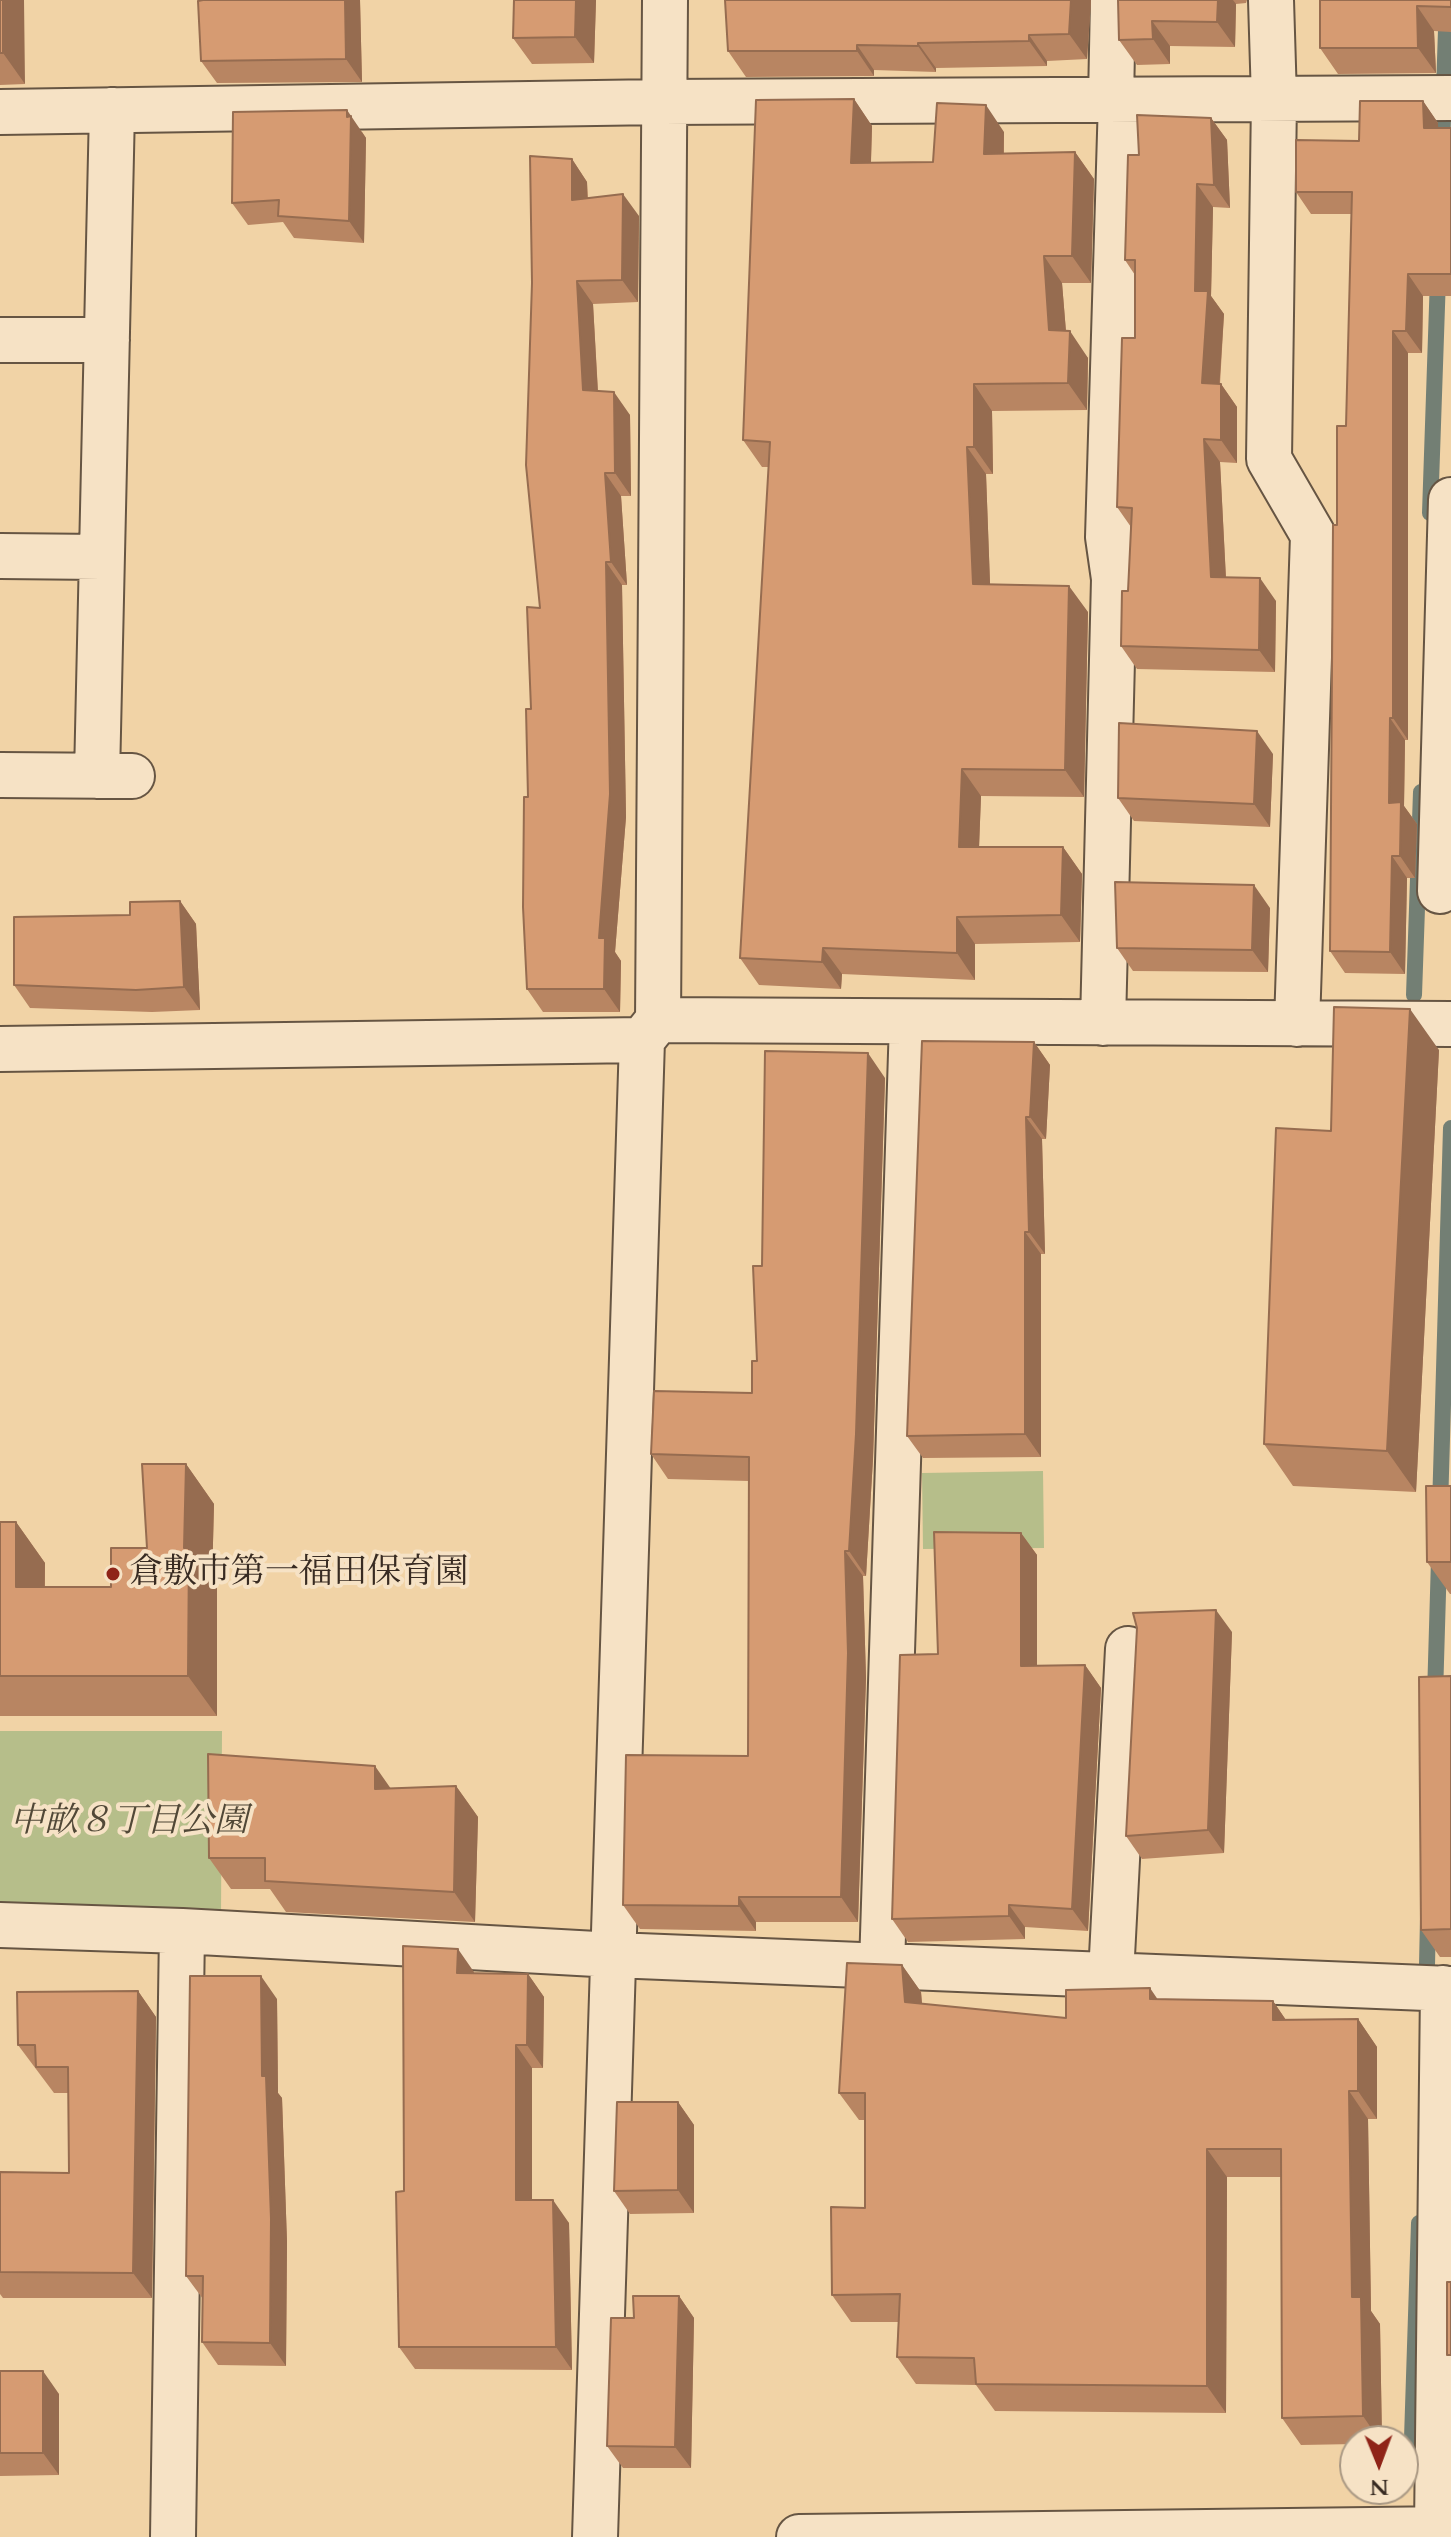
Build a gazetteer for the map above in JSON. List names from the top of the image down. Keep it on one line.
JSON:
{"parks":["中畝８丁目公園"],"places":["倉敷市第一福田保育園"],"north":"bottom"}
